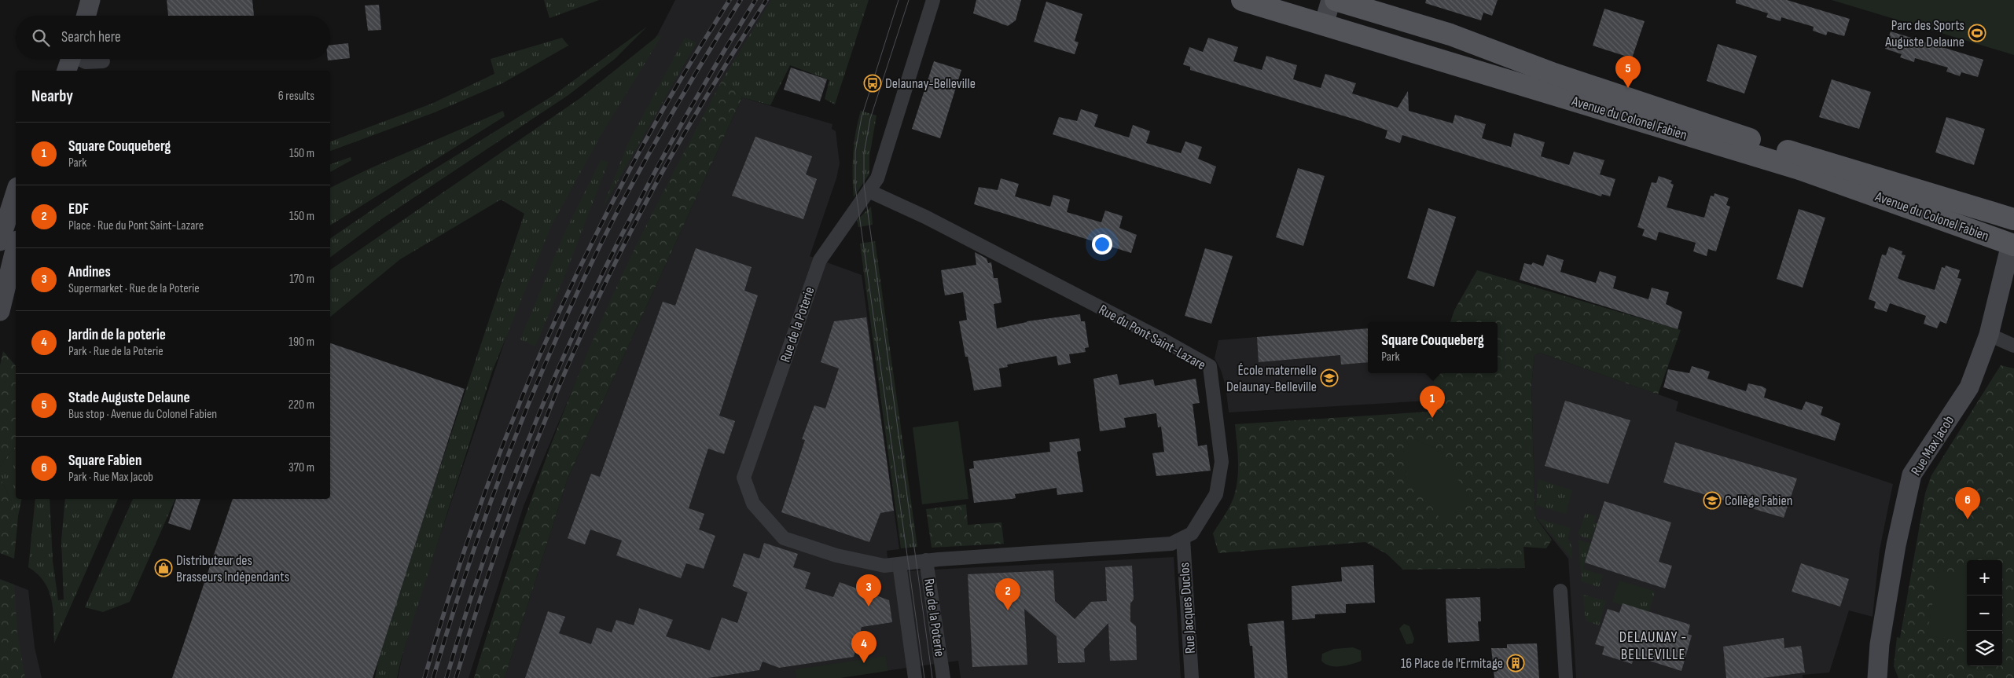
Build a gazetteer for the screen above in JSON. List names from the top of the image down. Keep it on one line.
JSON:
{"streets":{"main road":["Avenue du Colonel Fabien"],"street":["Rue de la Poterie","Rue du Pont Saint-Lazare","Rue Max Jacob","Rue Jacques Duclos"]},"crossings":[["Avenue du Colonel Fabien","Rue Max Jacob"],["Rue de la Poterie","Rue du Pont Saint-Lazare"],["Rue du Pont Saint-Lazare","Rue Jacques Duclos"]],"districts":["DELAUNAY - BELLEVILLE"],"places":{"sports":["Parc des Sports Auguste Delaune"],"bus stop":["Delaunay-Belleville"],"school or university":["École maternelle Delaunay-Belleville","Collège Fabien"],"shop":["Distributeur des Brasseurs Indépendants"],"building":["16 Place de l'Ermitage"]},"page":{"search":"Search here","pins":["5","1","6","3","2","4"],"heading":["Nearby","6 results"],"list":[{"mark":"1","name":"Square Couqueberg","note":"Park","value":"150 m"},{"mark":"2","name":"EDF","note":"Place · Rue du Pont Saint-Lazare","value":"150 m"},{"mark":"3","name":"Andines","note":"Supermarket · Rue de la Poterie","value":"170 m"},{"mark":"4","name":"Jardin de la poterie","note":"Park · Rue de la Poterie","value":"190 m"},{"mark":"5","name":"Stade Auguste Delaune","note":"Bus stop · Avenue du Colonel Fabien","value":"220 m"},{"mark":"6","name":"Square Fabien","note":"Park · Rue Max Jacob","value":"370 m"}],"popup":["Square Couqueberg","Park"],"map_buttons":["+","−"]}}
